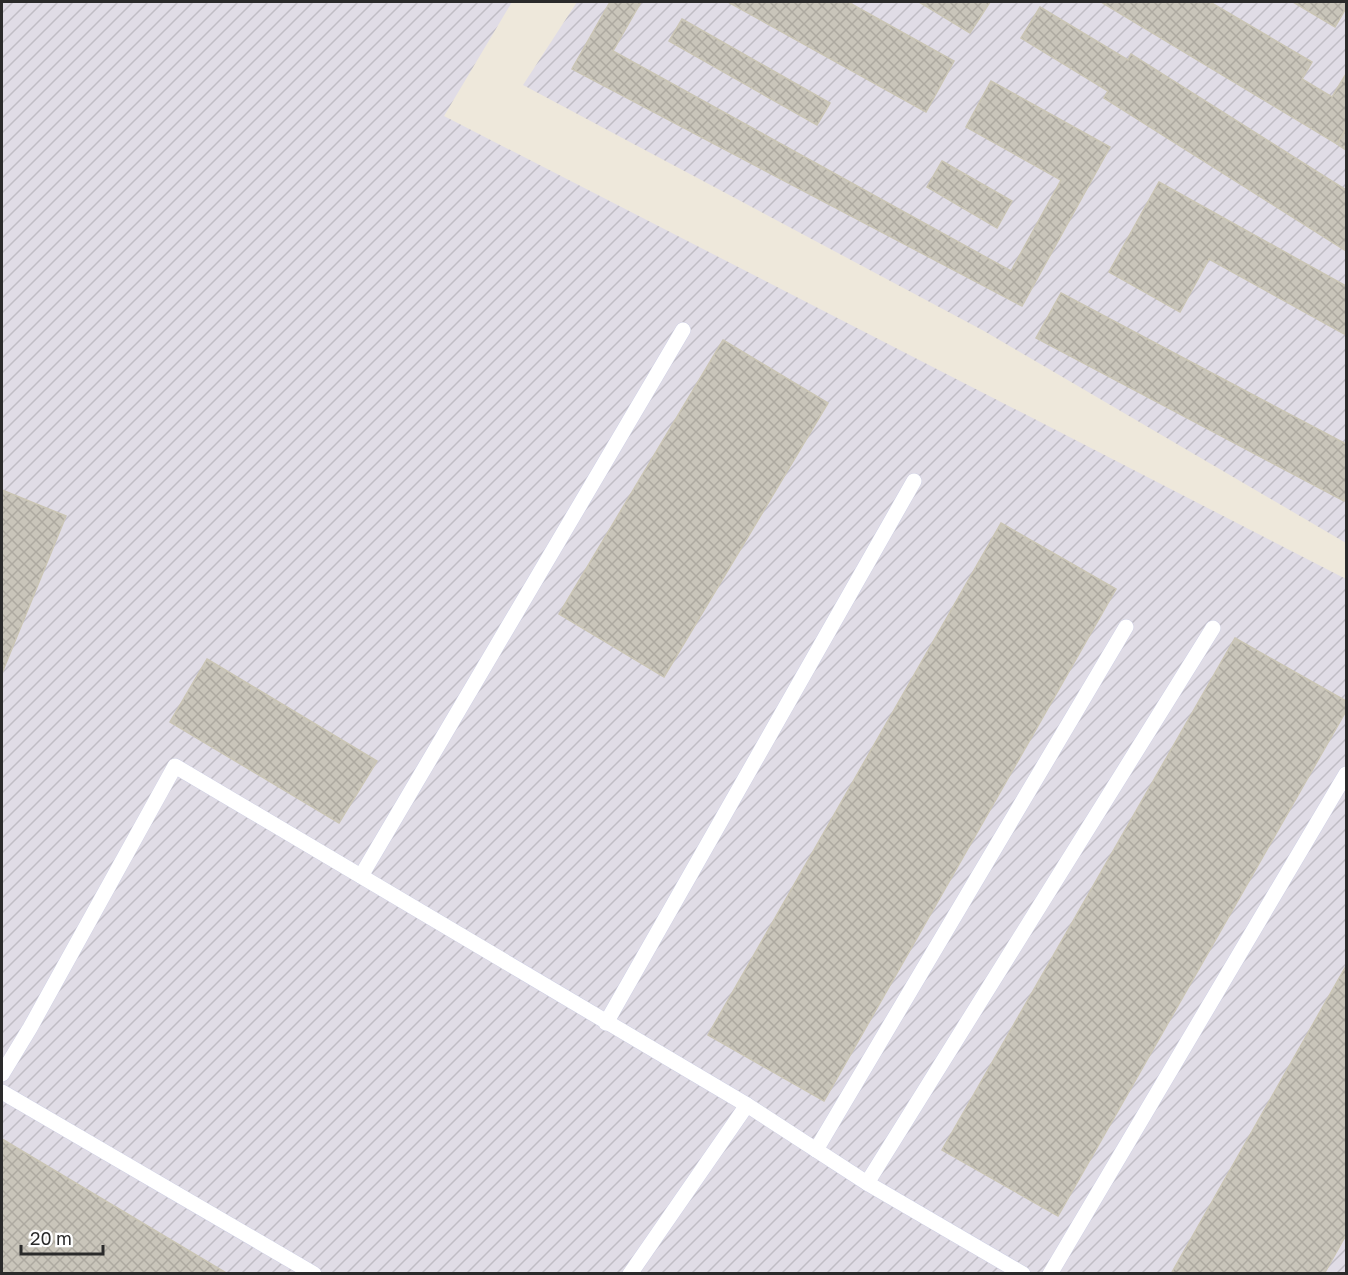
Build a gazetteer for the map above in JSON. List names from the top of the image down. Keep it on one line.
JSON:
{"scale_bar":"20 m"}
